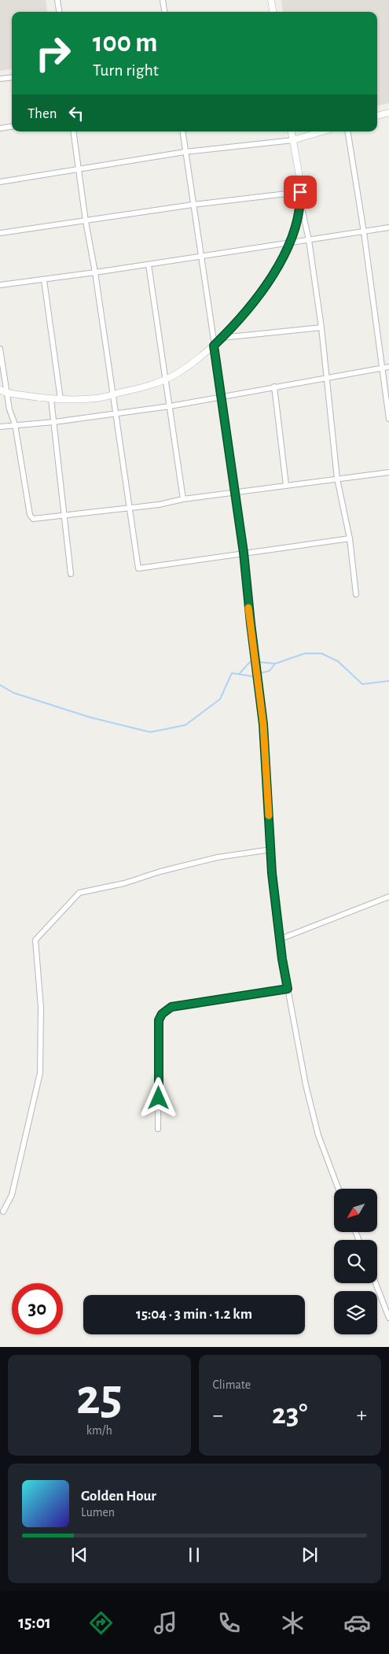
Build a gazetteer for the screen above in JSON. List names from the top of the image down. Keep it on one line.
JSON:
{"north":"bottom left","page":{"turn":["100 m","Turn right"],"then":"Then","limit":"30","trip":"15:04 · 3 min · 1.2 km","tile":[["25","km/h"],"Climate"],"heat":["−","23°","+"],"song":["Golden Hour","Lumen"],"tabs":"15:01"}}
